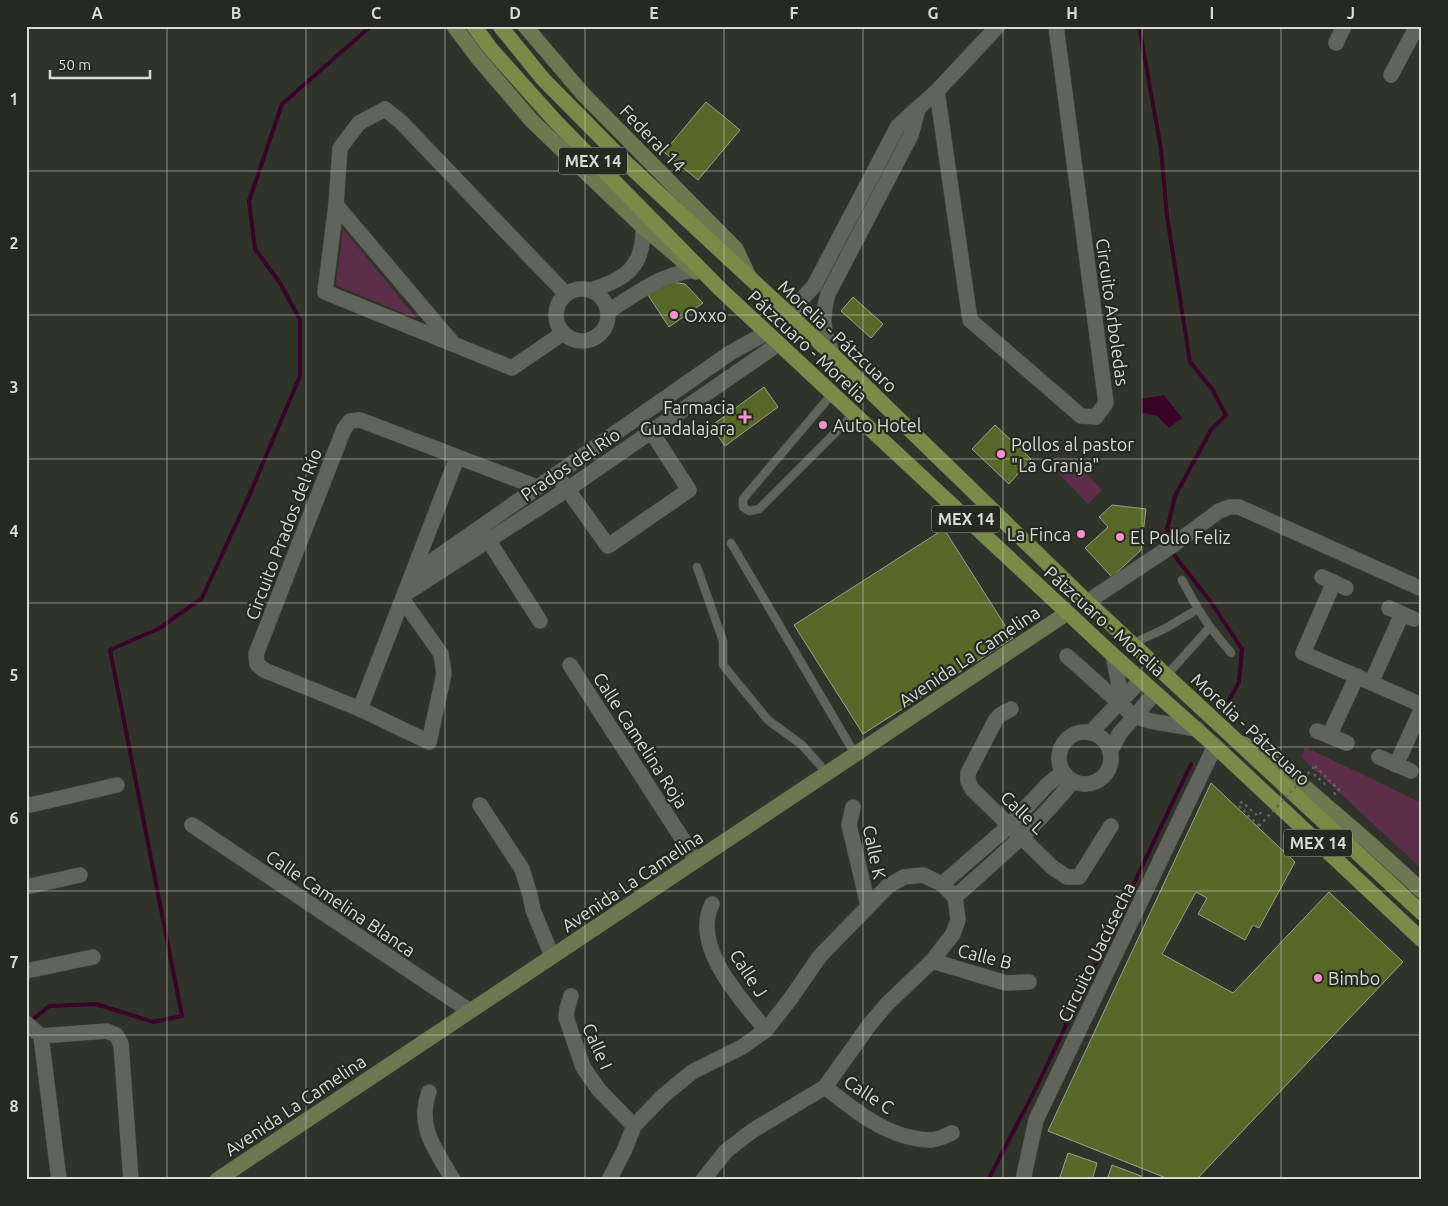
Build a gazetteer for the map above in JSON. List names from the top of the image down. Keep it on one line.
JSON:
{"streets":{"main road":["MEX 14","Morelia - Pátzcuaro","Pátzcuaro - Morelia"],"street":["Federal 14","Circuito Arboledas","Prados del Río","Circuito Prados del Río","Avenida La Camelina","Calle Camelina Roja","Calle L","Calle K","Calle Camelina Blanca","Circuito Uacúsecha","Calle B","Calle J","Calle I","Calle C"]},"crossings":[["Federal 14","Morelia - Pátzcuaro"],["Pátzcuaro - Morelia","Prados del Río"],["Pátzcuaro - Morelia","Avenida La Camelina"],["Pátzcuaro - Morelia","Circuito Uacúsecha"],["Prados del Río","Circuito Prados del Río"],["Avenida La Camelina","Calle Camelina Roja"],["Avenida La Camelina","Calle Camelina Blanca"]],"places":{"other":["Oxxo","Auto Hotel","Pollos al pastor \"La Granja\"","La Finca","El Pollo Feliz","Bimbo"],"health":["Farmacia Guadalajara"]},"scale_bar":"50 m","grid":{"columns":["A","B","C","D","E","F","G","H","I","J"],"rows":["1","2","3","4","5","6","7","8"]}}
